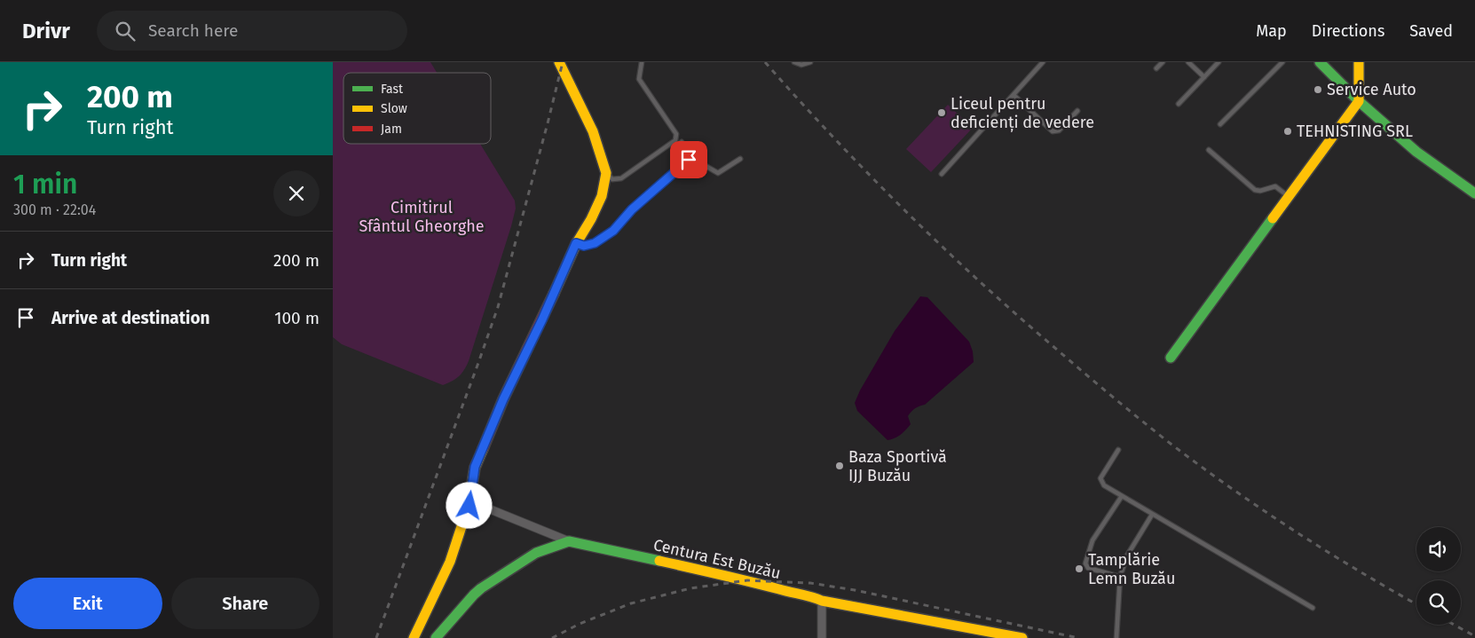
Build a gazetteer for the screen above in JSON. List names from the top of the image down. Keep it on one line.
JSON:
{"streets":{"street":["Centura Est Buzău"]},"parks":["Cimitirul Sfântul Gheorghe"],"places":["Service Auto","Liceul pentru deficienți de vedere","TEHNISTING SRL","Baza Sportivă IJJ Buzău","Tamplărie Lemn Buzău"],"legend":["Fast","Slow","Jam"],"page":{"header":"Drivr","search":"Search here","nav":["Map","Directions","Saved"],"turn":["200 m","Turn right"],"heading":["1 min","300 m · 22:04"],"list":[{"name":"Turn right","value":"200 m"},{"name":"Arrive at destination","value":"100 m"}],"buttons":["Exit","Share"]}}
